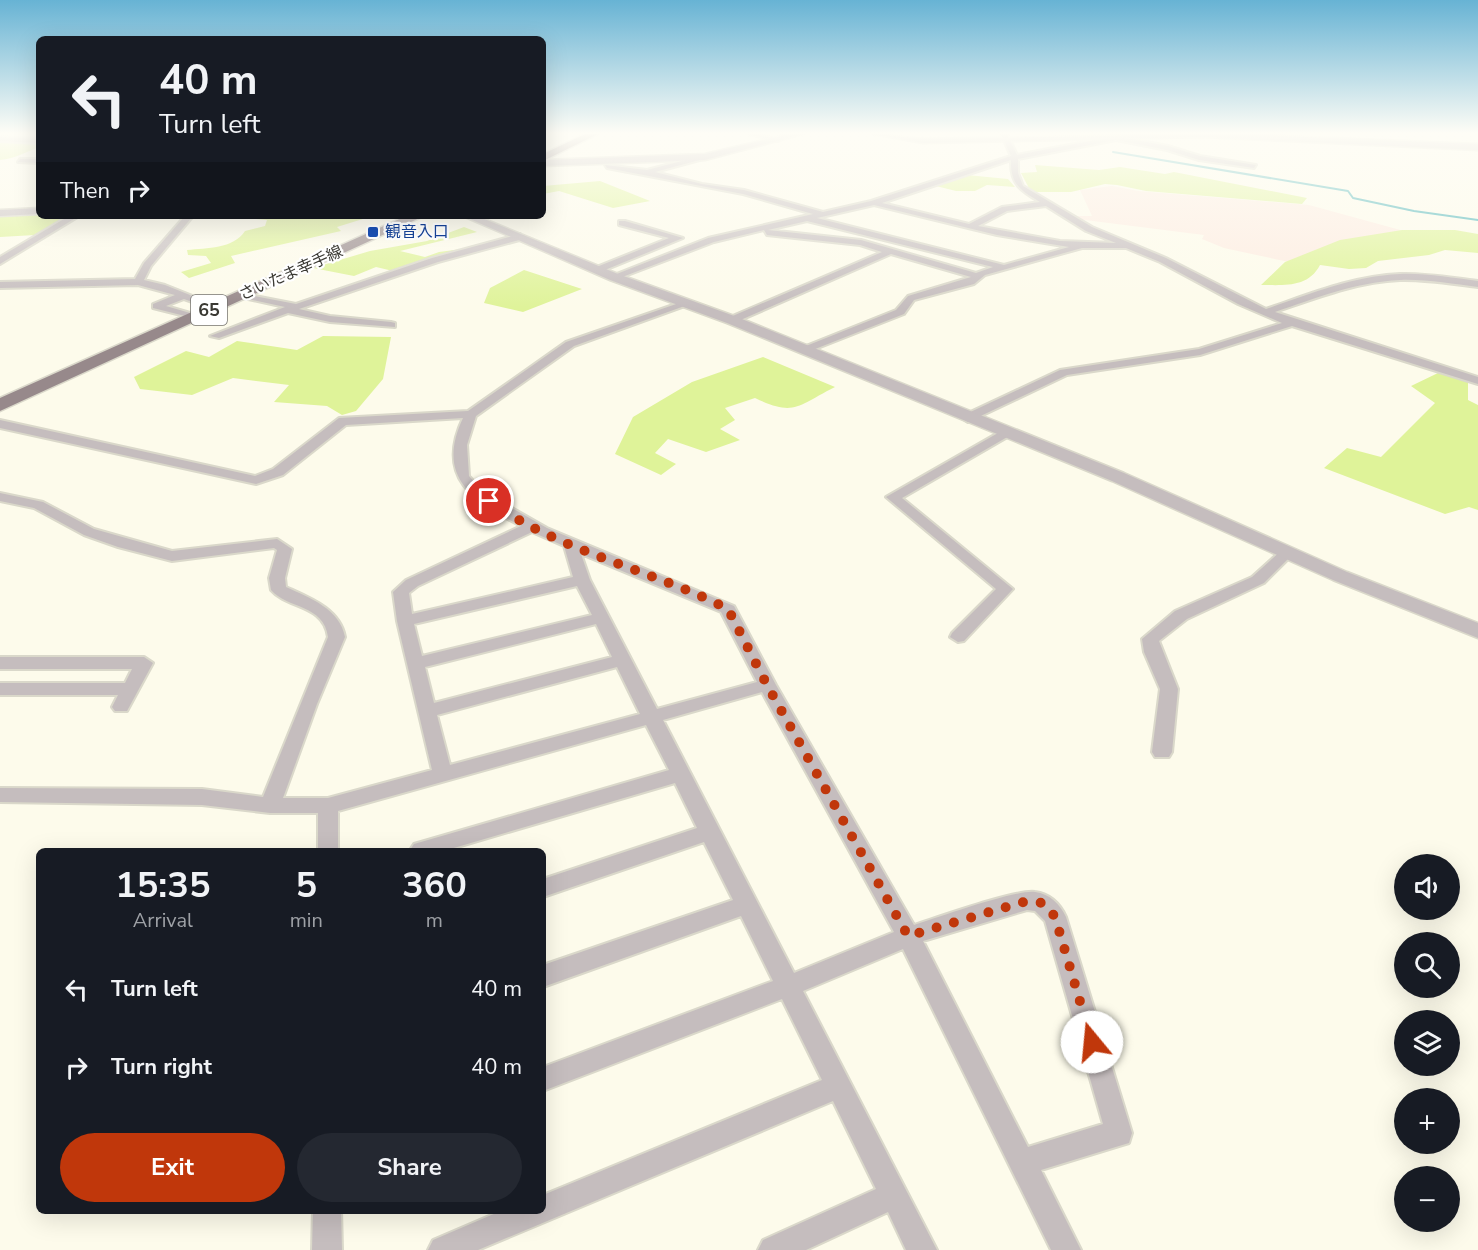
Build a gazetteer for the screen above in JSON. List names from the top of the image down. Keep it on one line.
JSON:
{"streets":{"main road":["さいたま幸手線","65"]},"places":{"transit":["観音入口"]},"page":{"turn":["40 m","Turn left"],"then":"Then","eta":["15:35","Arrival","5","min","360","m"],"map_buttons":["+","−"],"list":[{"name":"Turn left","value":"40 m"},{"name":"Turn right","value":"40 m"}],"buttons":["Exit","Share"]}}
